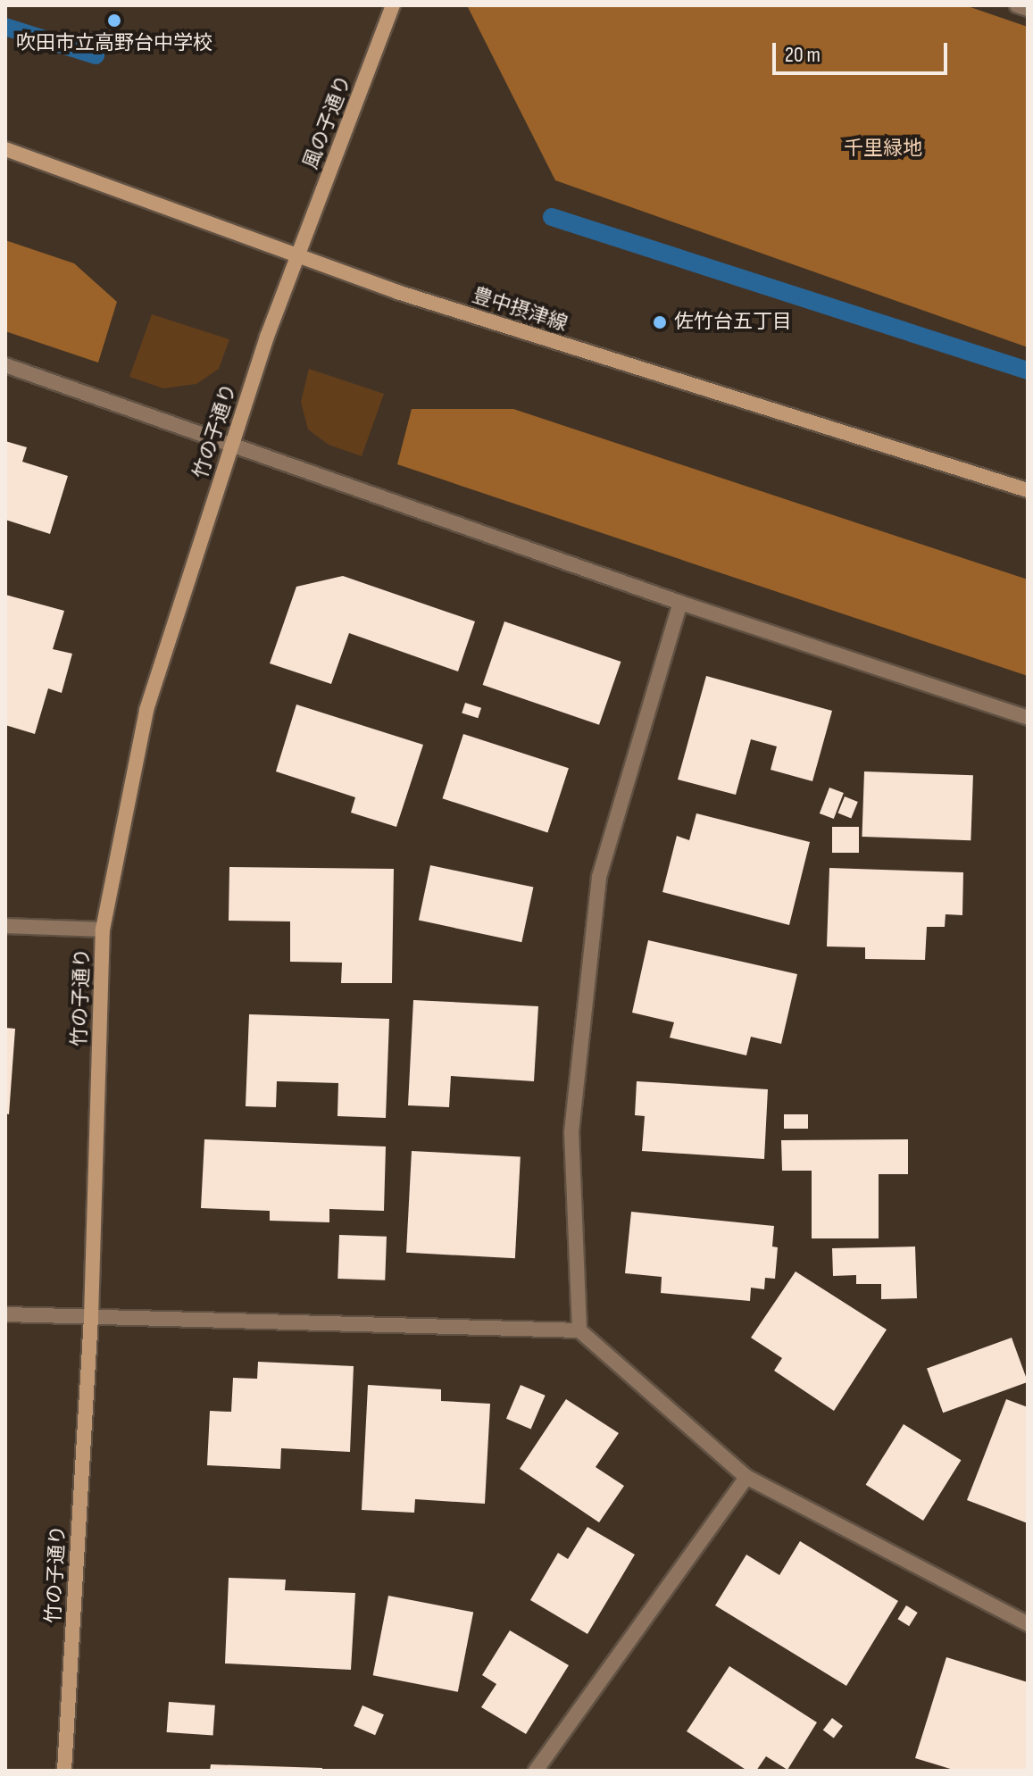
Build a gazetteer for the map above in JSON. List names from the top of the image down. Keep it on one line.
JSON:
{"streets":{"street":["風の子通り","豊中摂津線","竹の子通り"]},"crossings":[["風の子通り","豊中摂津線"],["風の子通り","竹の子通り"],["豊中摂津線","竹の子通り"]],"parks":["千里緑地"],"places":["吹田市立高野台中学校","佐竹台五丁目"],"scale_bar":"20 m"}
